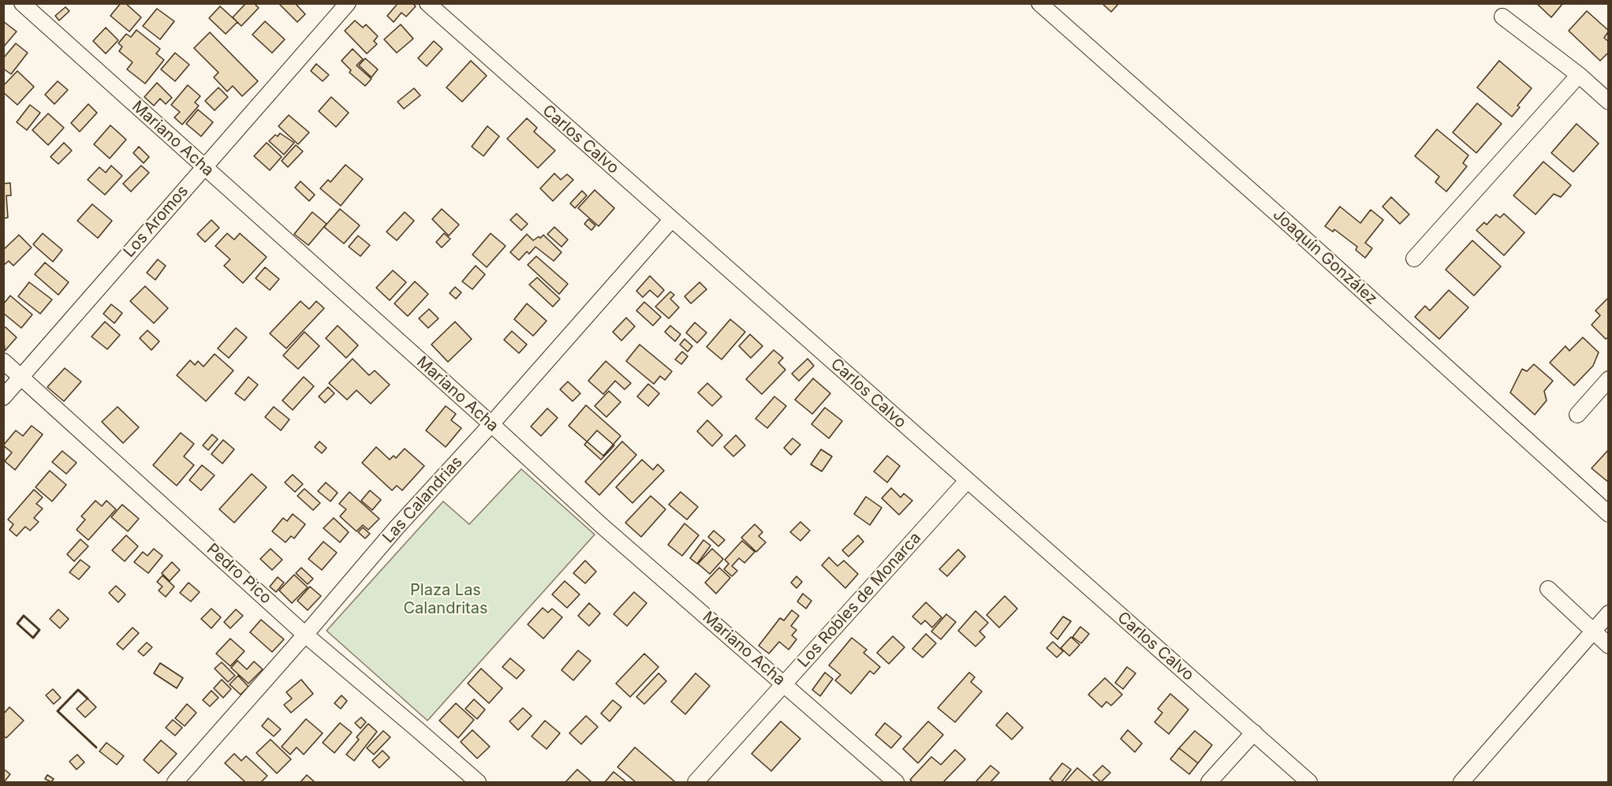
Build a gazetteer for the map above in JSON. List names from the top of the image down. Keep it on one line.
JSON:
{"streets":{"street":["Mariano Acha","Carlos Calvo","Los Aromos","Joaquín González","Las Calandrias","Pedro Pico","Los Robles de Monarca"]},"crossings":[["Mariano Acha","Los Aromos"],["Mariano Acha","Las Calandrias"],["Mariano Acha","Los Robles de Monarca"],["Carlos Calvo","Las Calandrias"],["Carlos Calvo","Los Robles de Monarca"],["Los Aromos","Pedro Pico"],["Las Calandrias","Pedro Pico"]],"parks":["Plaza Las Calandritas"]}
